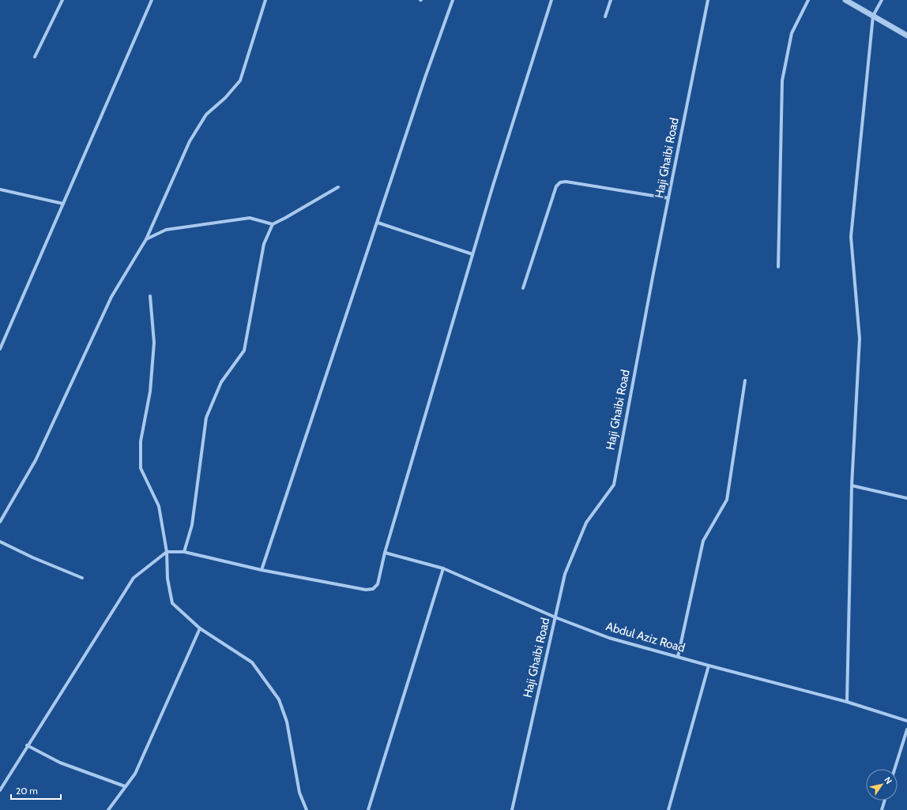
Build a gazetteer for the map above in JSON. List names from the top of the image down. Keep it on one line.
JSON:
{"streets":{"street":["Haji Ghaibi Road","Abdul Aziz Road"]},"crossings":[["Haji Ghaibi Road","Abdul Aziz Road"]],"scale_bar":"20 m","north":"top right"}
